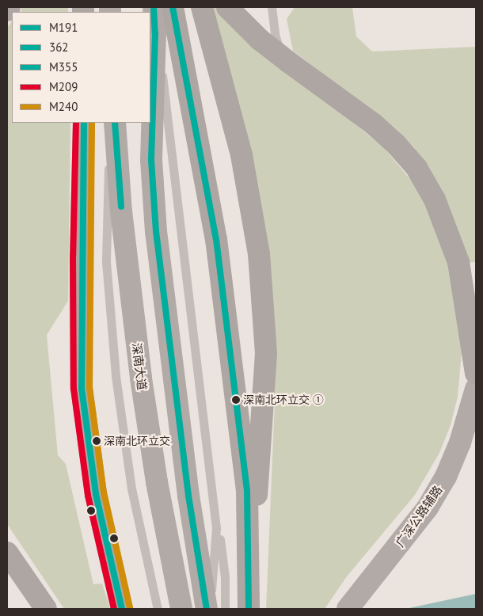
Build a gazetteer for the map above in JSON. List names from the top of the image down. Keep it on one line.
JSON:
{"streets":{"main road":["深南大道","广深公路辅路"]},"places":["深南北环立交 ①","深南北环立交"],"lines":["transit line M191","transit line 362","transit line M355","transit line M209","transit line M240"],"legend":["M191","362","M355","M209","M240"]}
